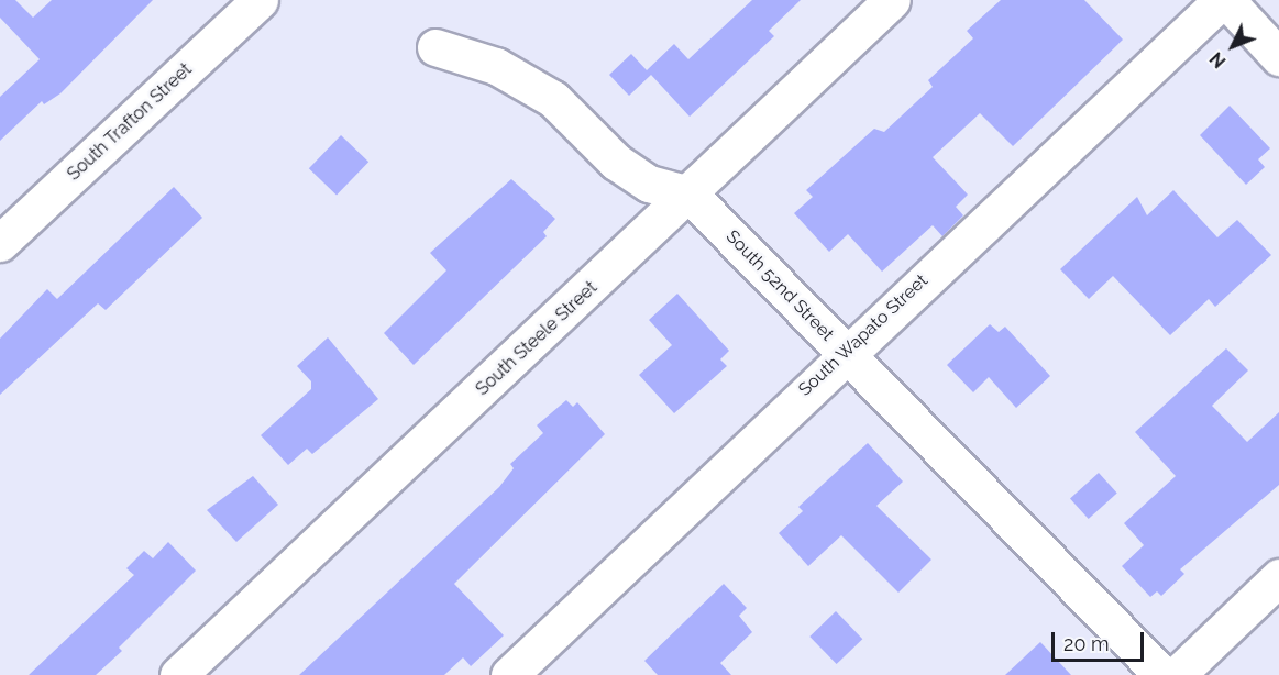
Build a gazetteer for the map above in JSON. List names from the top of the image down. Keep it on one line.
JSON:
{"streets":{"street":["South Trafton Street","South 52nd Street","South Wapato Street","South Steele Street"]},"crossings":[["South 52nd Street","South Wapato Street"],["South 52nd Street","South Steele Street"]],"scale_bar":"20 m","north":"bottom left"}
